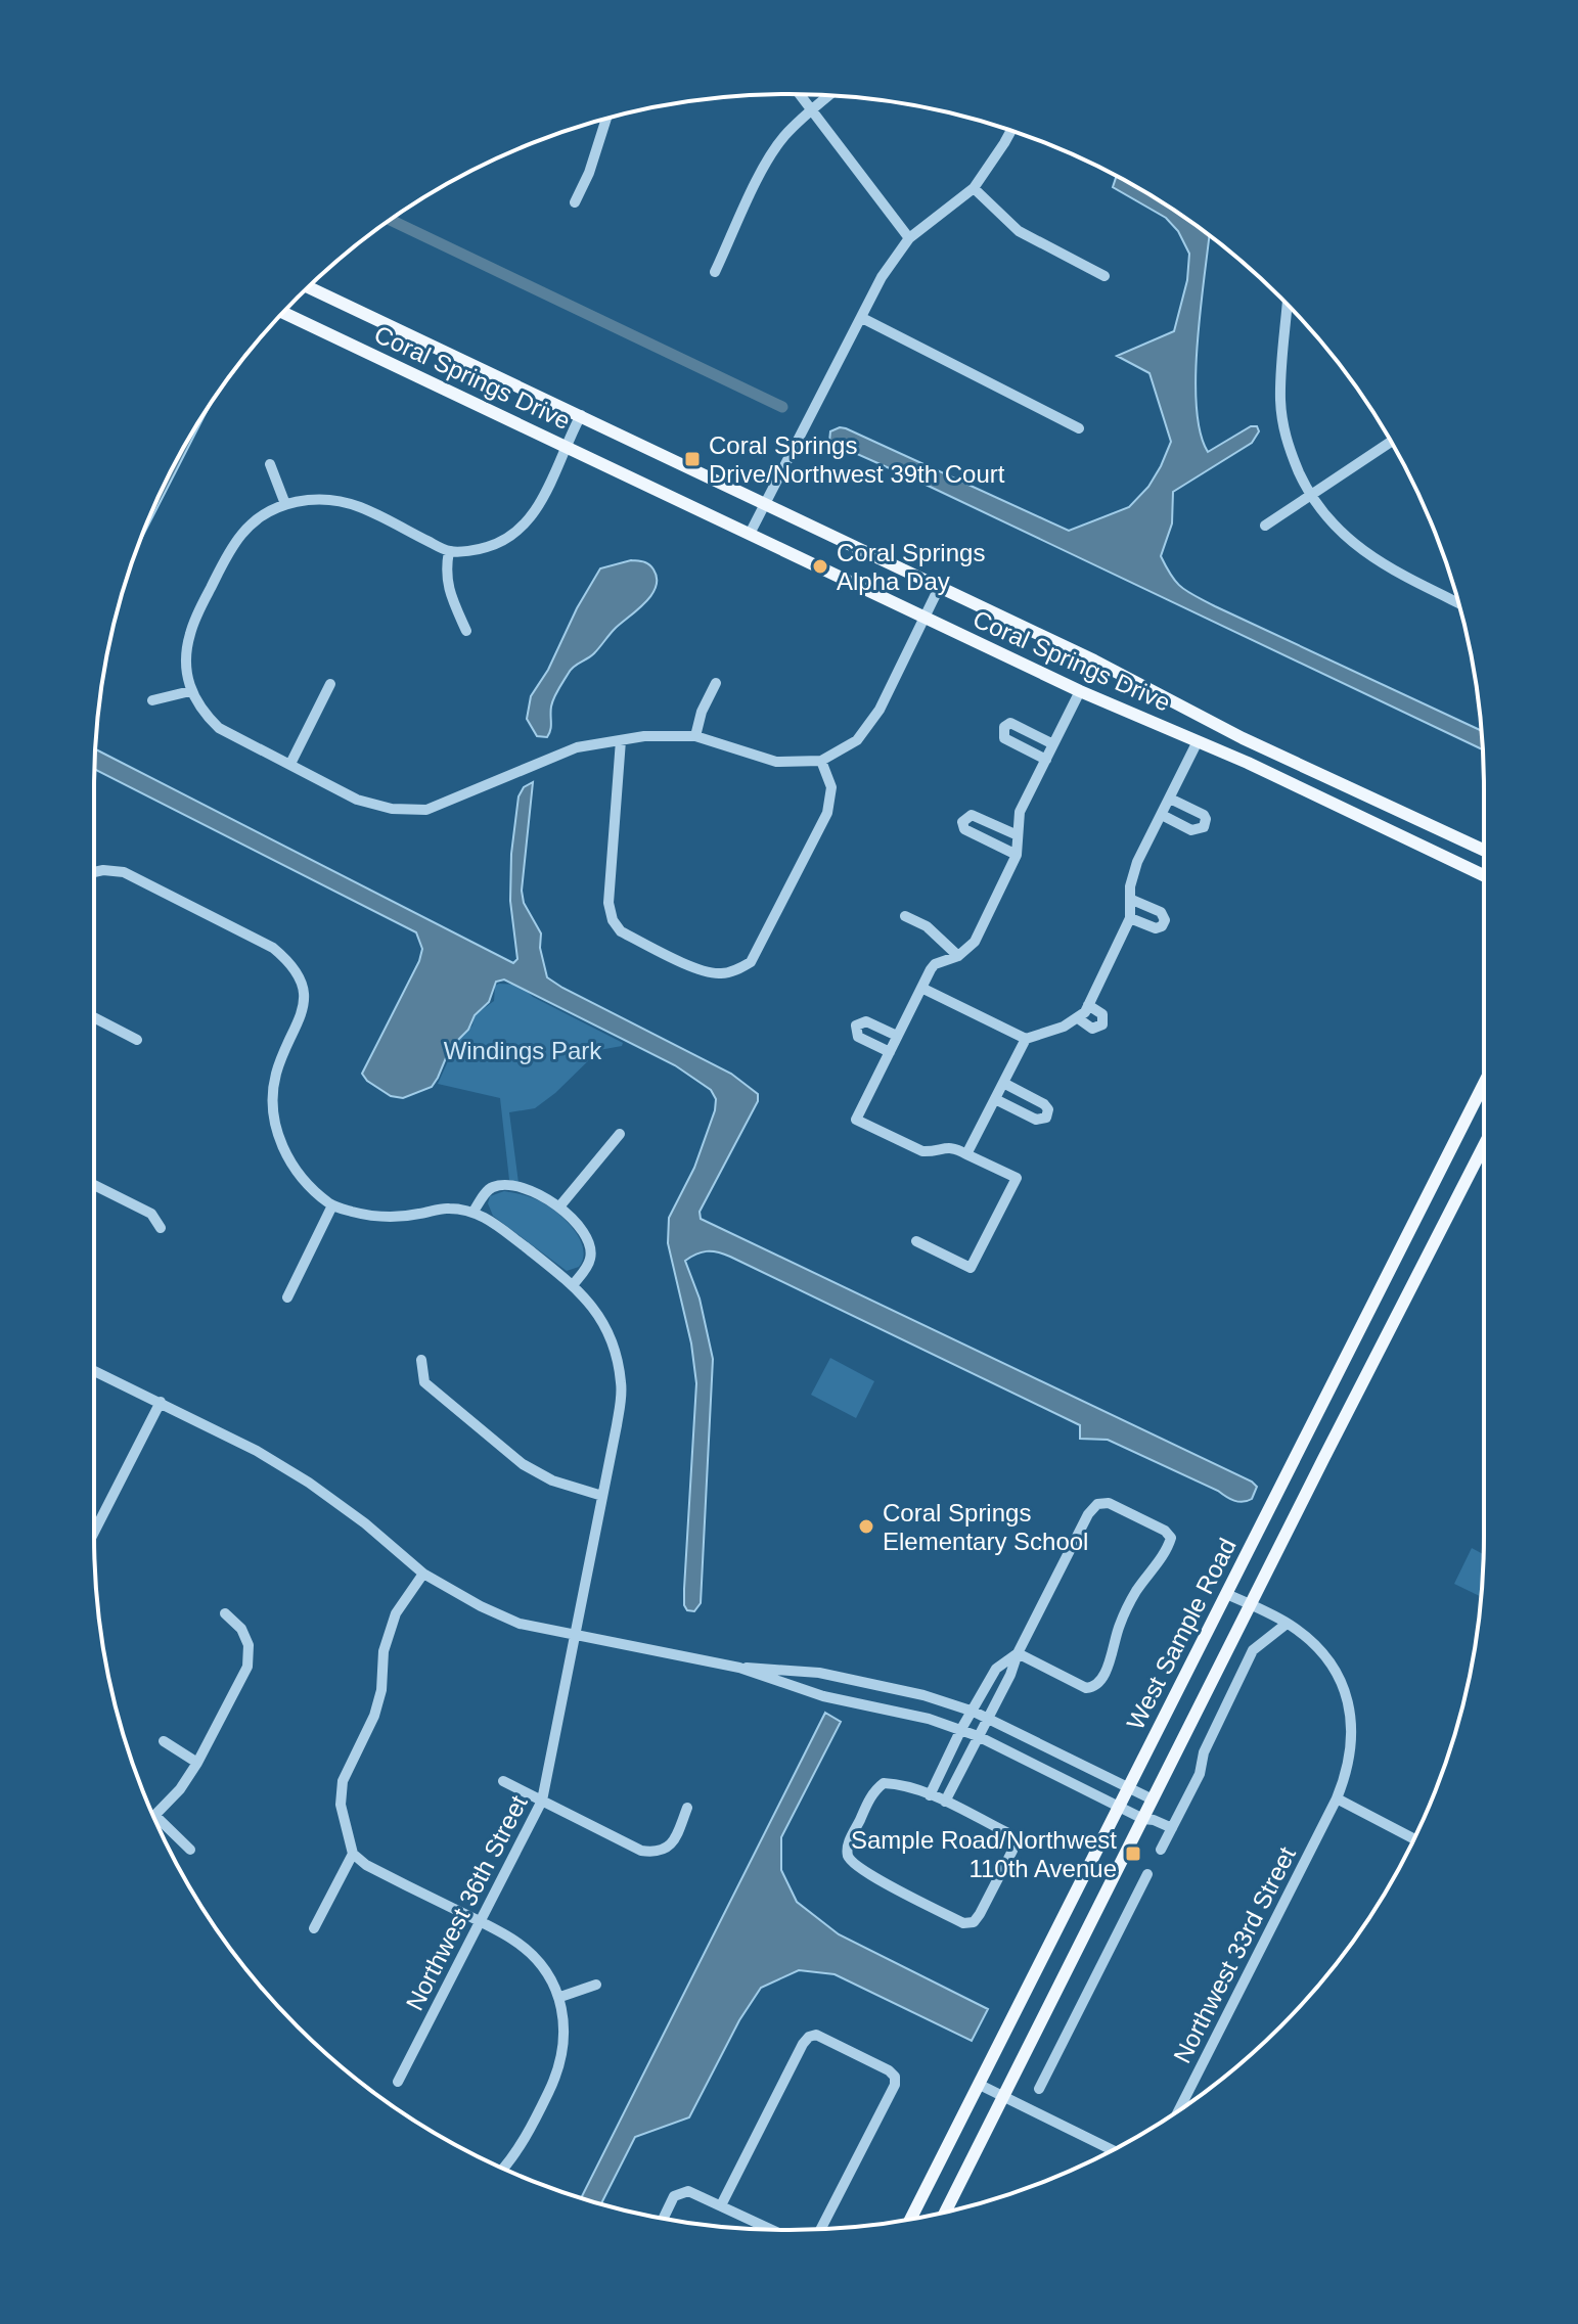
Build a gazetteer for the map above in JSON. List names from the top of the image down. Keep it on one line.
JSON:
{"streets":{"main road":["Coral Springs Drive","West Sample Road"],"street":["Northwest 36th Street","Northwest 33rd Street"]},"crossings":[["West Sample Road","Northwest 33rd Street"]],"parks":["Windings Park"],"places":{"transit":["Coral Springs Drive/Northwest 39th Court","Sample Road/Northwest 110th Avenue"],"other":["Coral Springs Alpha Day","Coral Springs Elementary School"]}}
